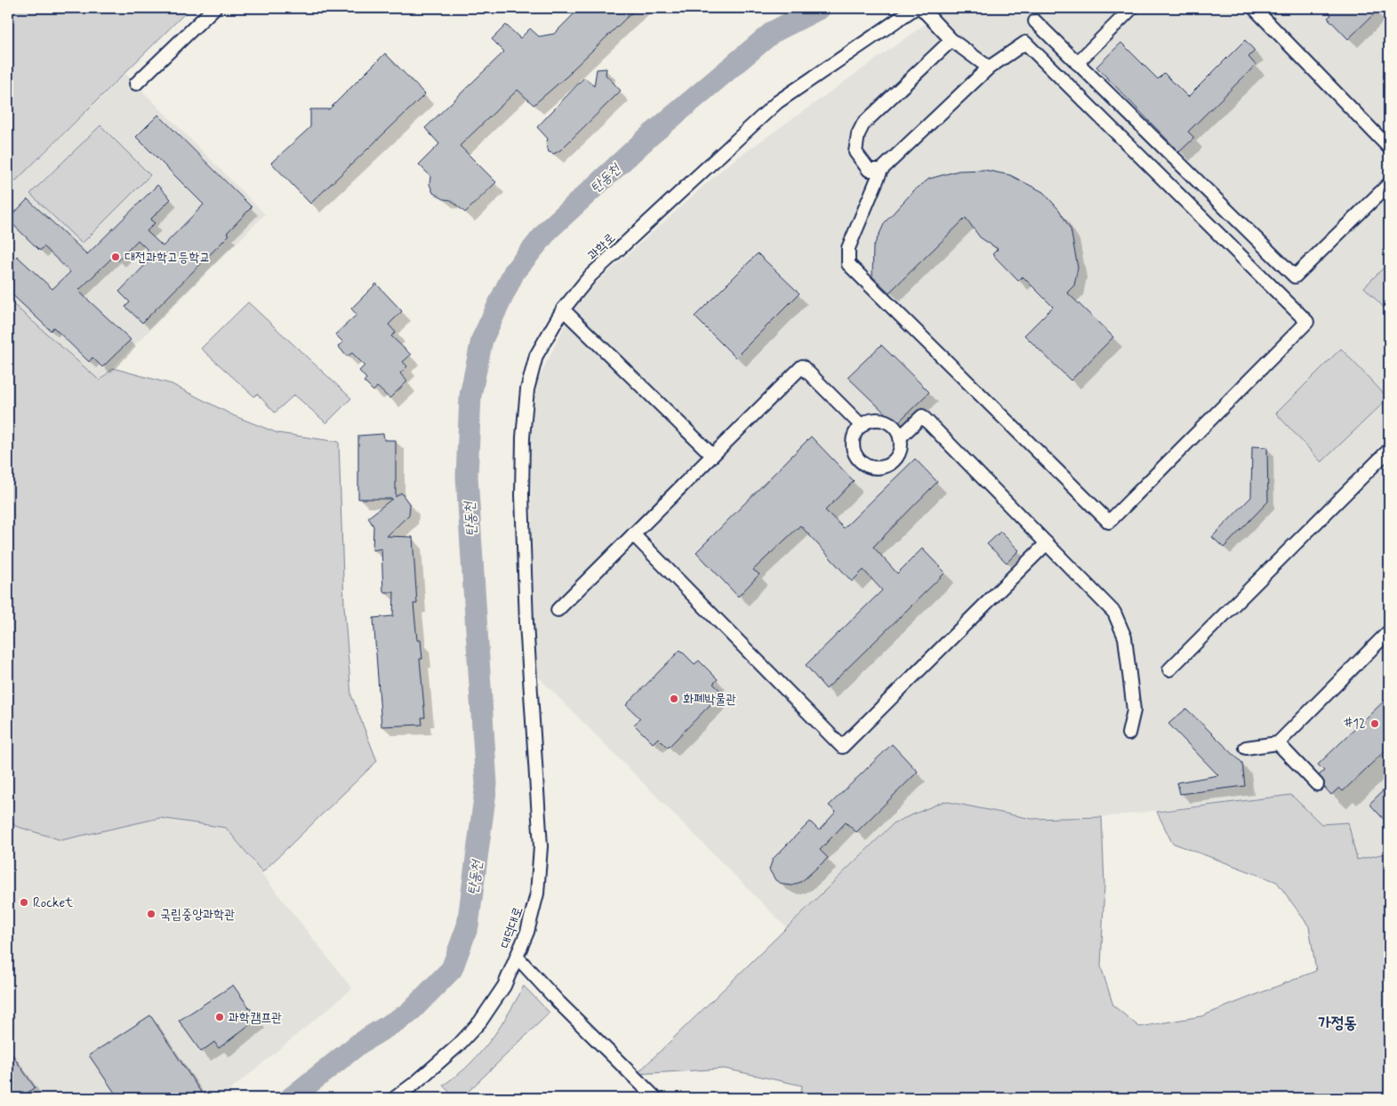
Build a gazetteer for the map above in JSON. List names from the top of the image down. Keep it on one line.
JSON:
{"streets":{"lane":["과학로","대덕대로"]},"crossings":[["과학로","대덕대로"]],"districts":["가정동"],"water":["탄동천"],"places":["대전과학고등학교","화폐박물관","#12","Rocket","국립중앙과학관","과학캠프관"]}
